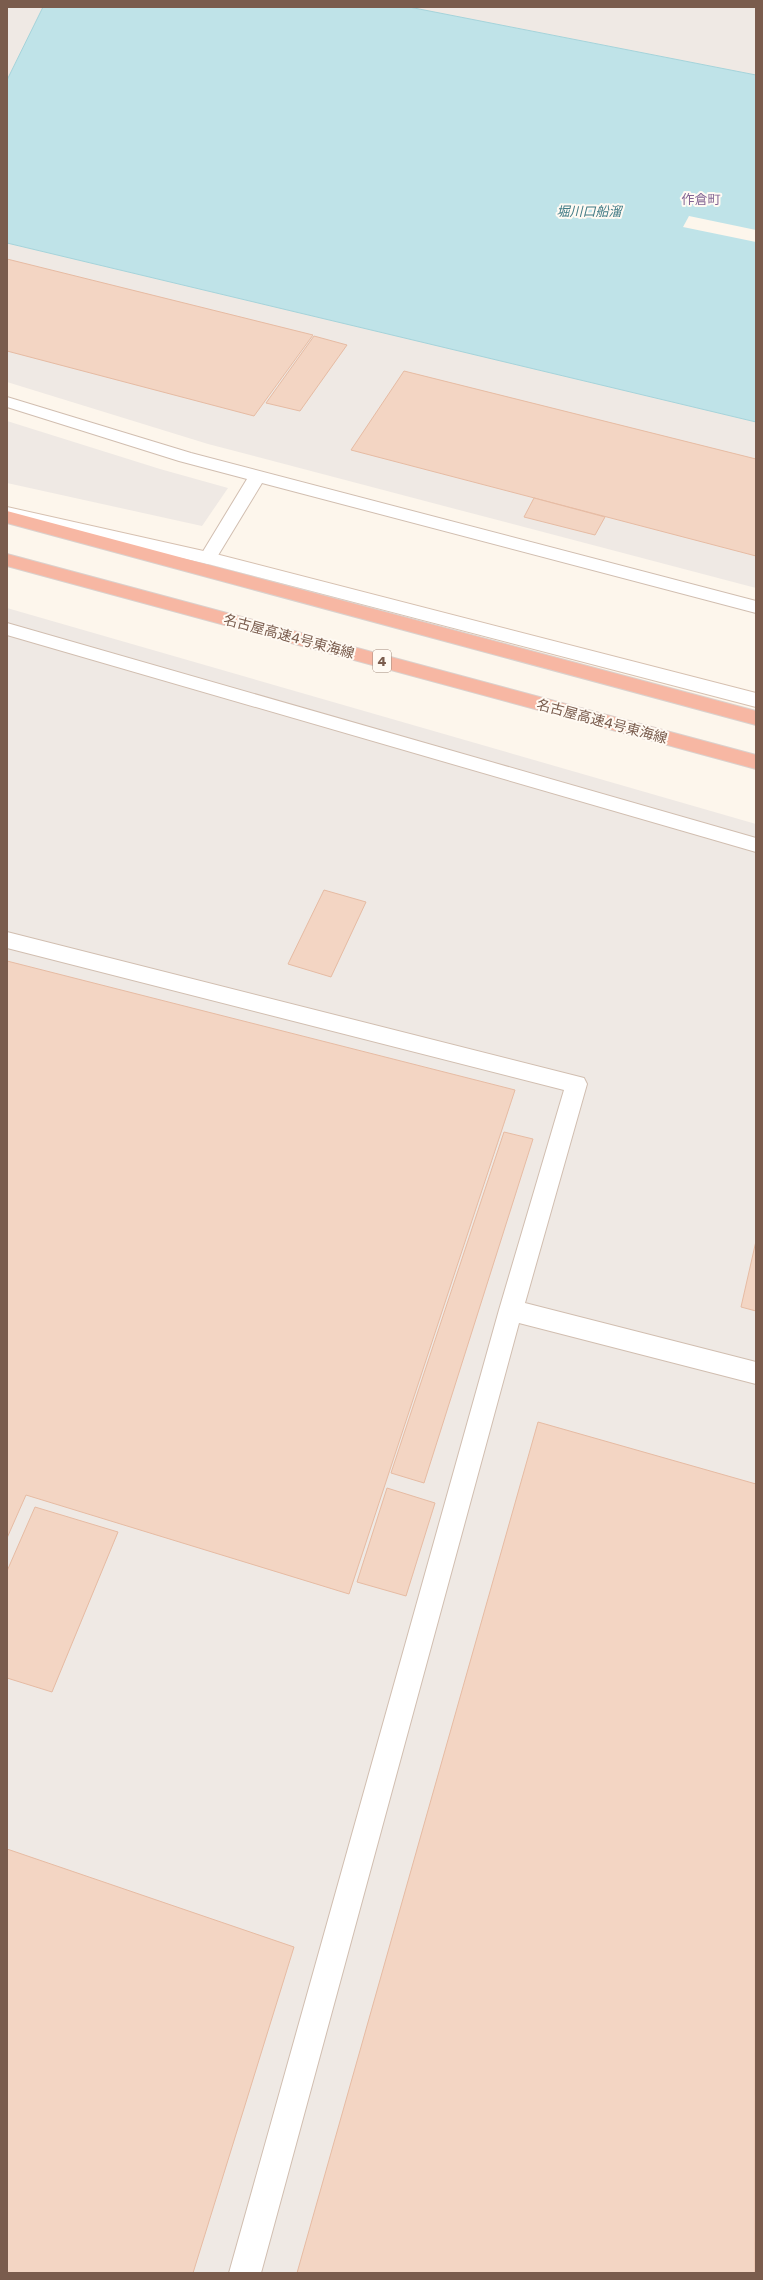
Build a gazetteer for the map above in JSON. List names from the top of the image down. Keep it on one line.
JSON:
{"streets":{"highway":["名古屋高速4号東海線","4"]},"districts":["作倉町"],"water":["堀川口船溜"]}
